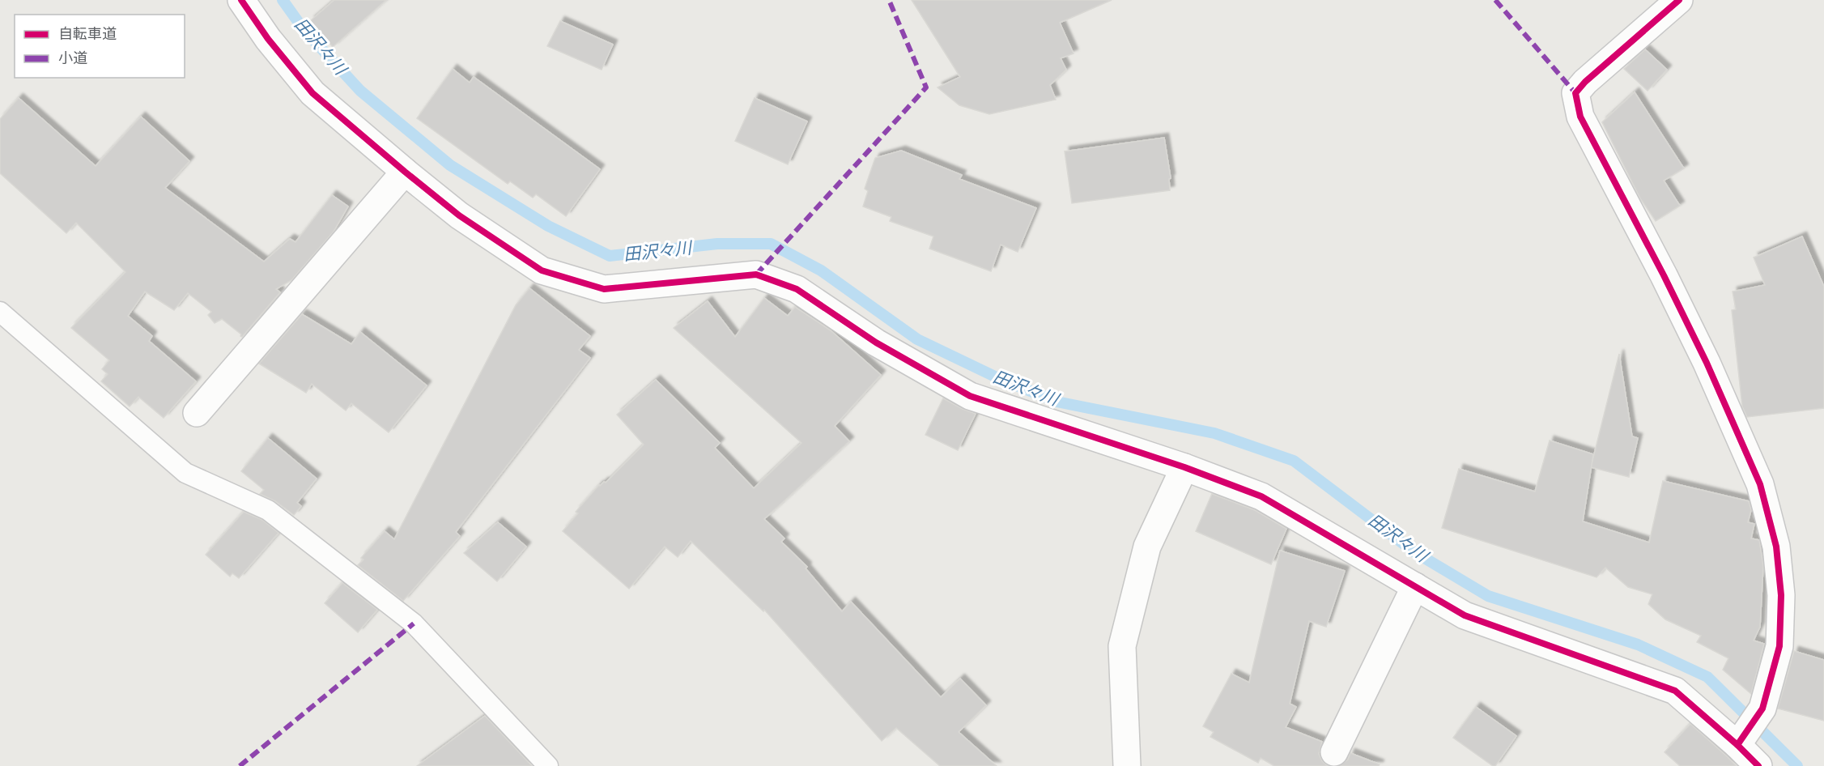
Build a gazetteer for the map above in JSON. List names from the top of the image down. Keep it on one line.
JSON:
{"water":["田沢々川"],"legend":["自転車道","小道"]}
